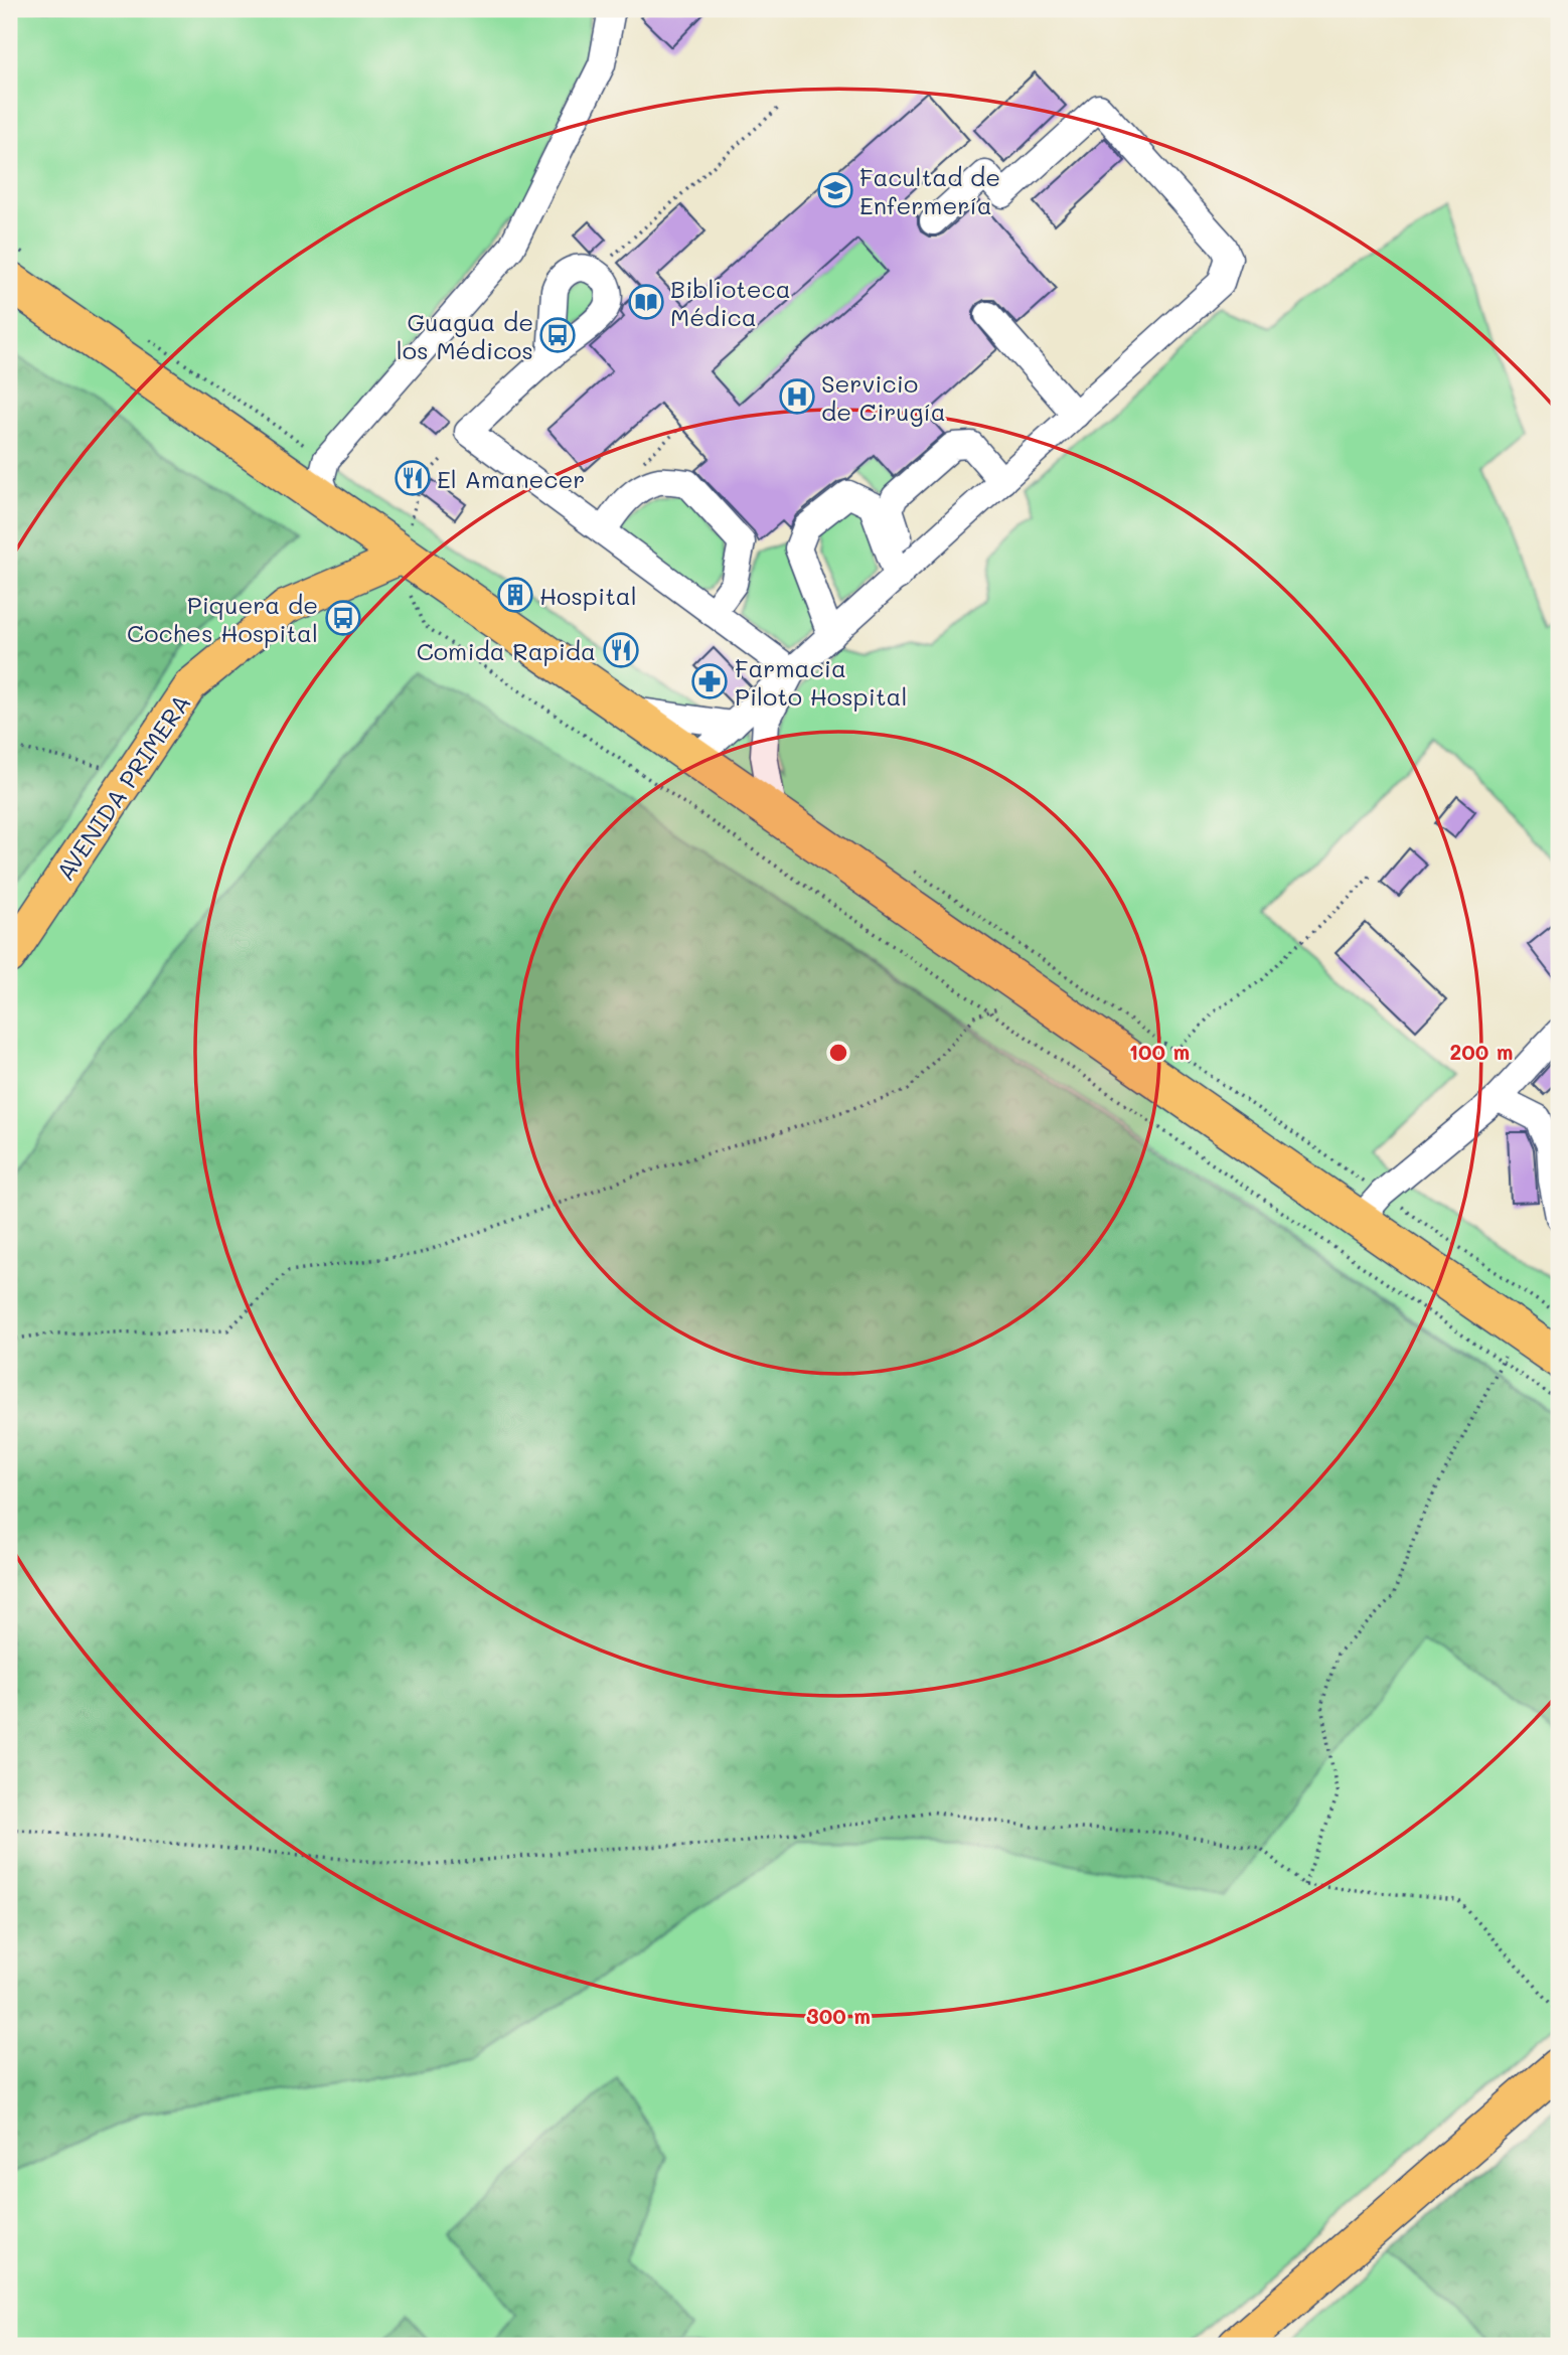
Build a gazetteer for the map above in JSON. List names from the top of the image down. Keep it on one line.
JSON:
{"streets":{"main road":["AVENIDA PRIMERA"]},"places":{"school or university":["Facultad de Enfermería"],"library":["Biblioteca Médica"],"bus stop":["Guagua de los Médicos","Piquera de Coches Hospital"],"hospital":["Servicio de Cirugía"],"restaurant":["El Amanecer","Comida Rapida"],"building":["Hospital"],"pharmacy":["Farmacia Piloto Hospital"]},"rings":["100 m","200 m","300 m"]}
